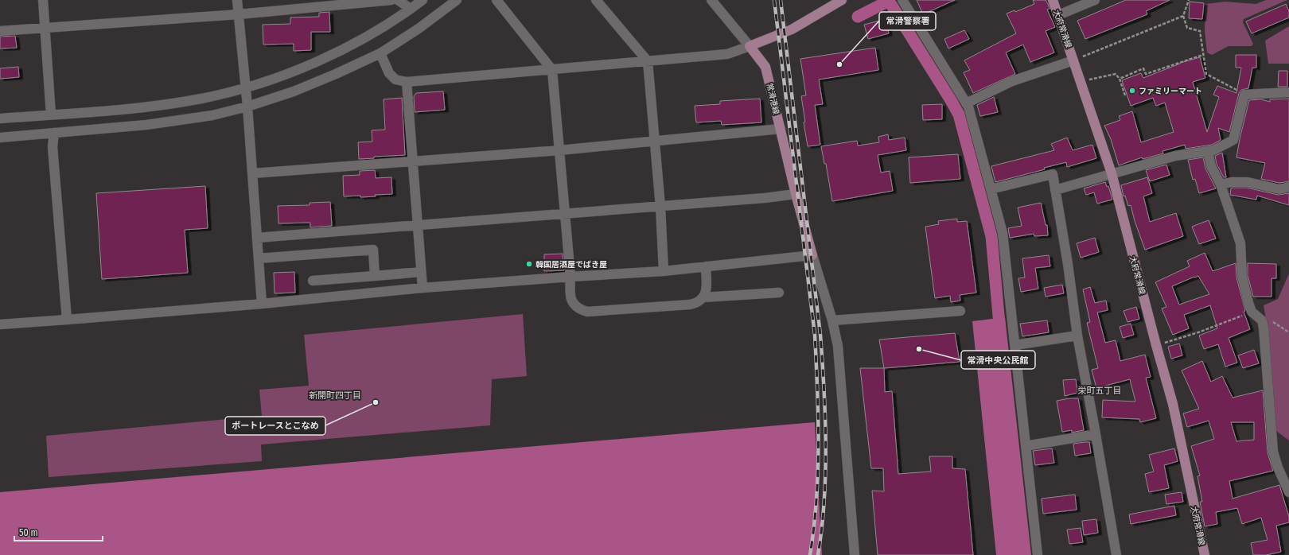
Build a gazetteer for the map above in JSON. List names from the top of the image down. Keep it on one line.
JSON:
{"streets":{"main road":["大府常滑線","常滑港線"]},"districts":["栄町五丁目","新開町四丁目"],"places":["常滑警察署","ファミリーマート","韓国居酒屋でばき屋","常滑中央公民館","ボートレースとこなめ"],"scale_bar":"50 m"}
